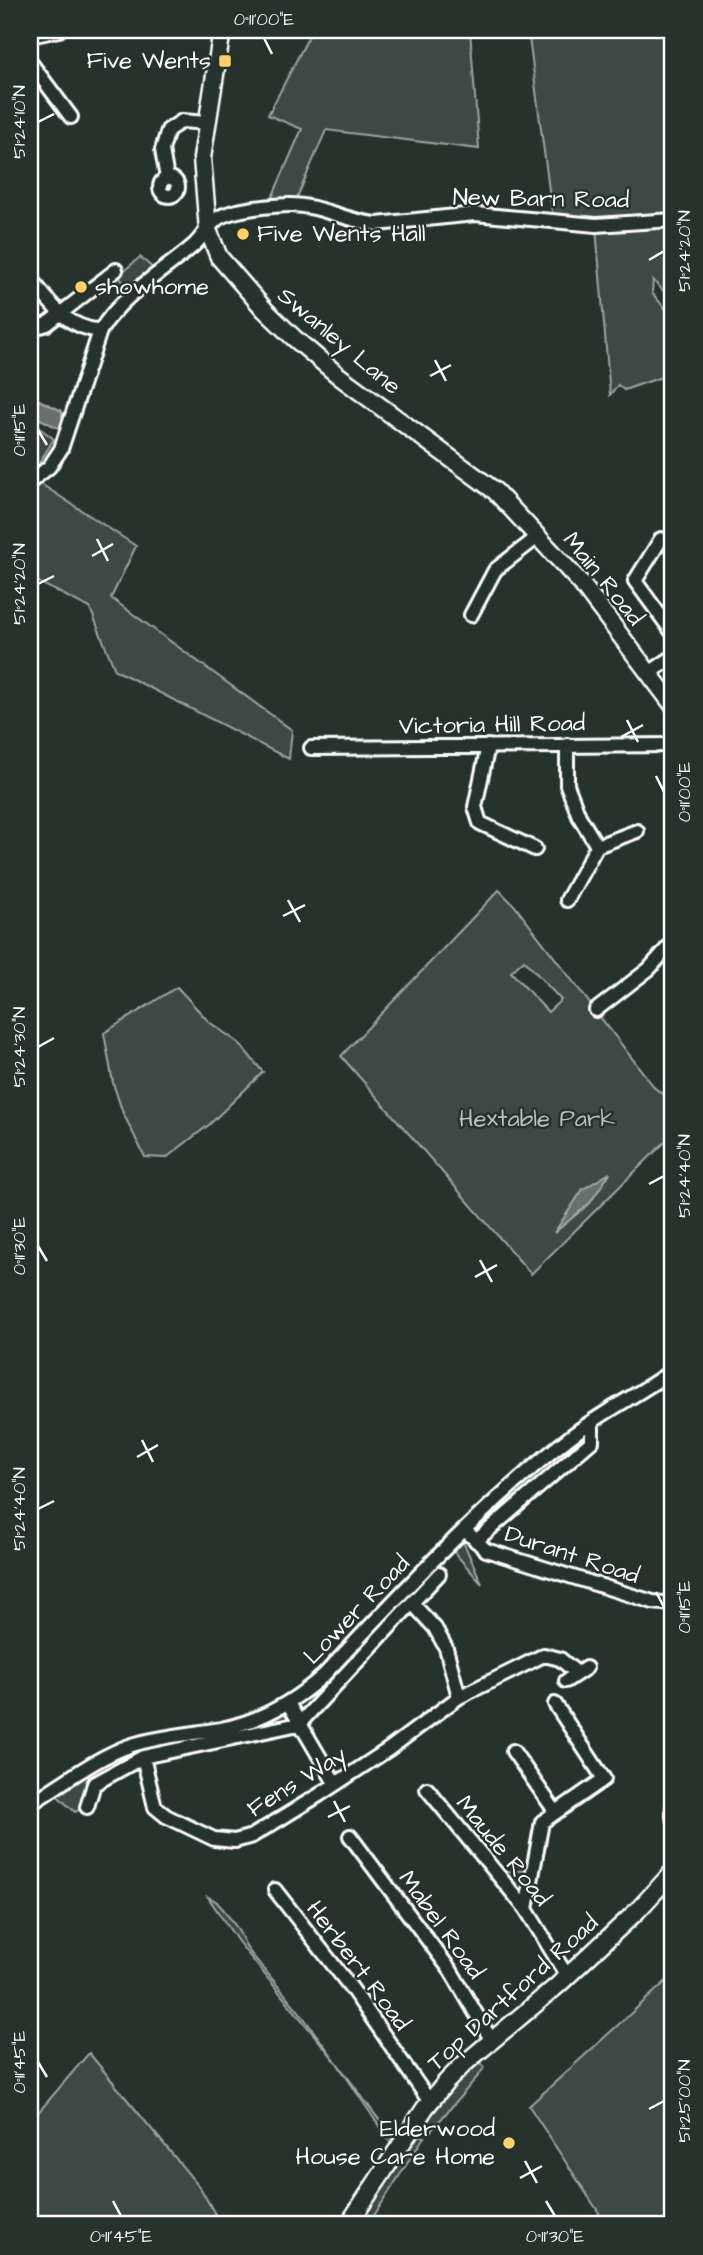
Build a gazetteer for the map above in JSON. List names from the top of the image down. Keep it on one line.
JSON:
{"streets":{"main road":["Swanley Lane","Main Road","Top Dartford Road"],"street":["New Barn Road","Victoria Hill Road","Durant Road","Lower Road","Fens Way","Maude Road","Mabel Road","Herbert Road"]},"crossings":[["New Barn Road","Swanley Lane"],["Swanley Lane","Main Road"],["Durant Road","Lower Road"],["Maude Road","Top Dartford Road"],["Mabel Road","Top Dartford Road"],["Herbert Road","Top Dartford Road"]],"parks":["Hextable Park"],"places":{"transit":["Five Wents"],"other":["Five Wents Hall","showhome","Elderwood House Care Home"]},"coordinates":["0°11'00\"E","51°24'10\"N","51°24'20\"N","0°11'15\"E","51°24'30\"N","51°24'40\"N","0°11'30\"E","0°11'45\"E","51°25'00\"N"]}
